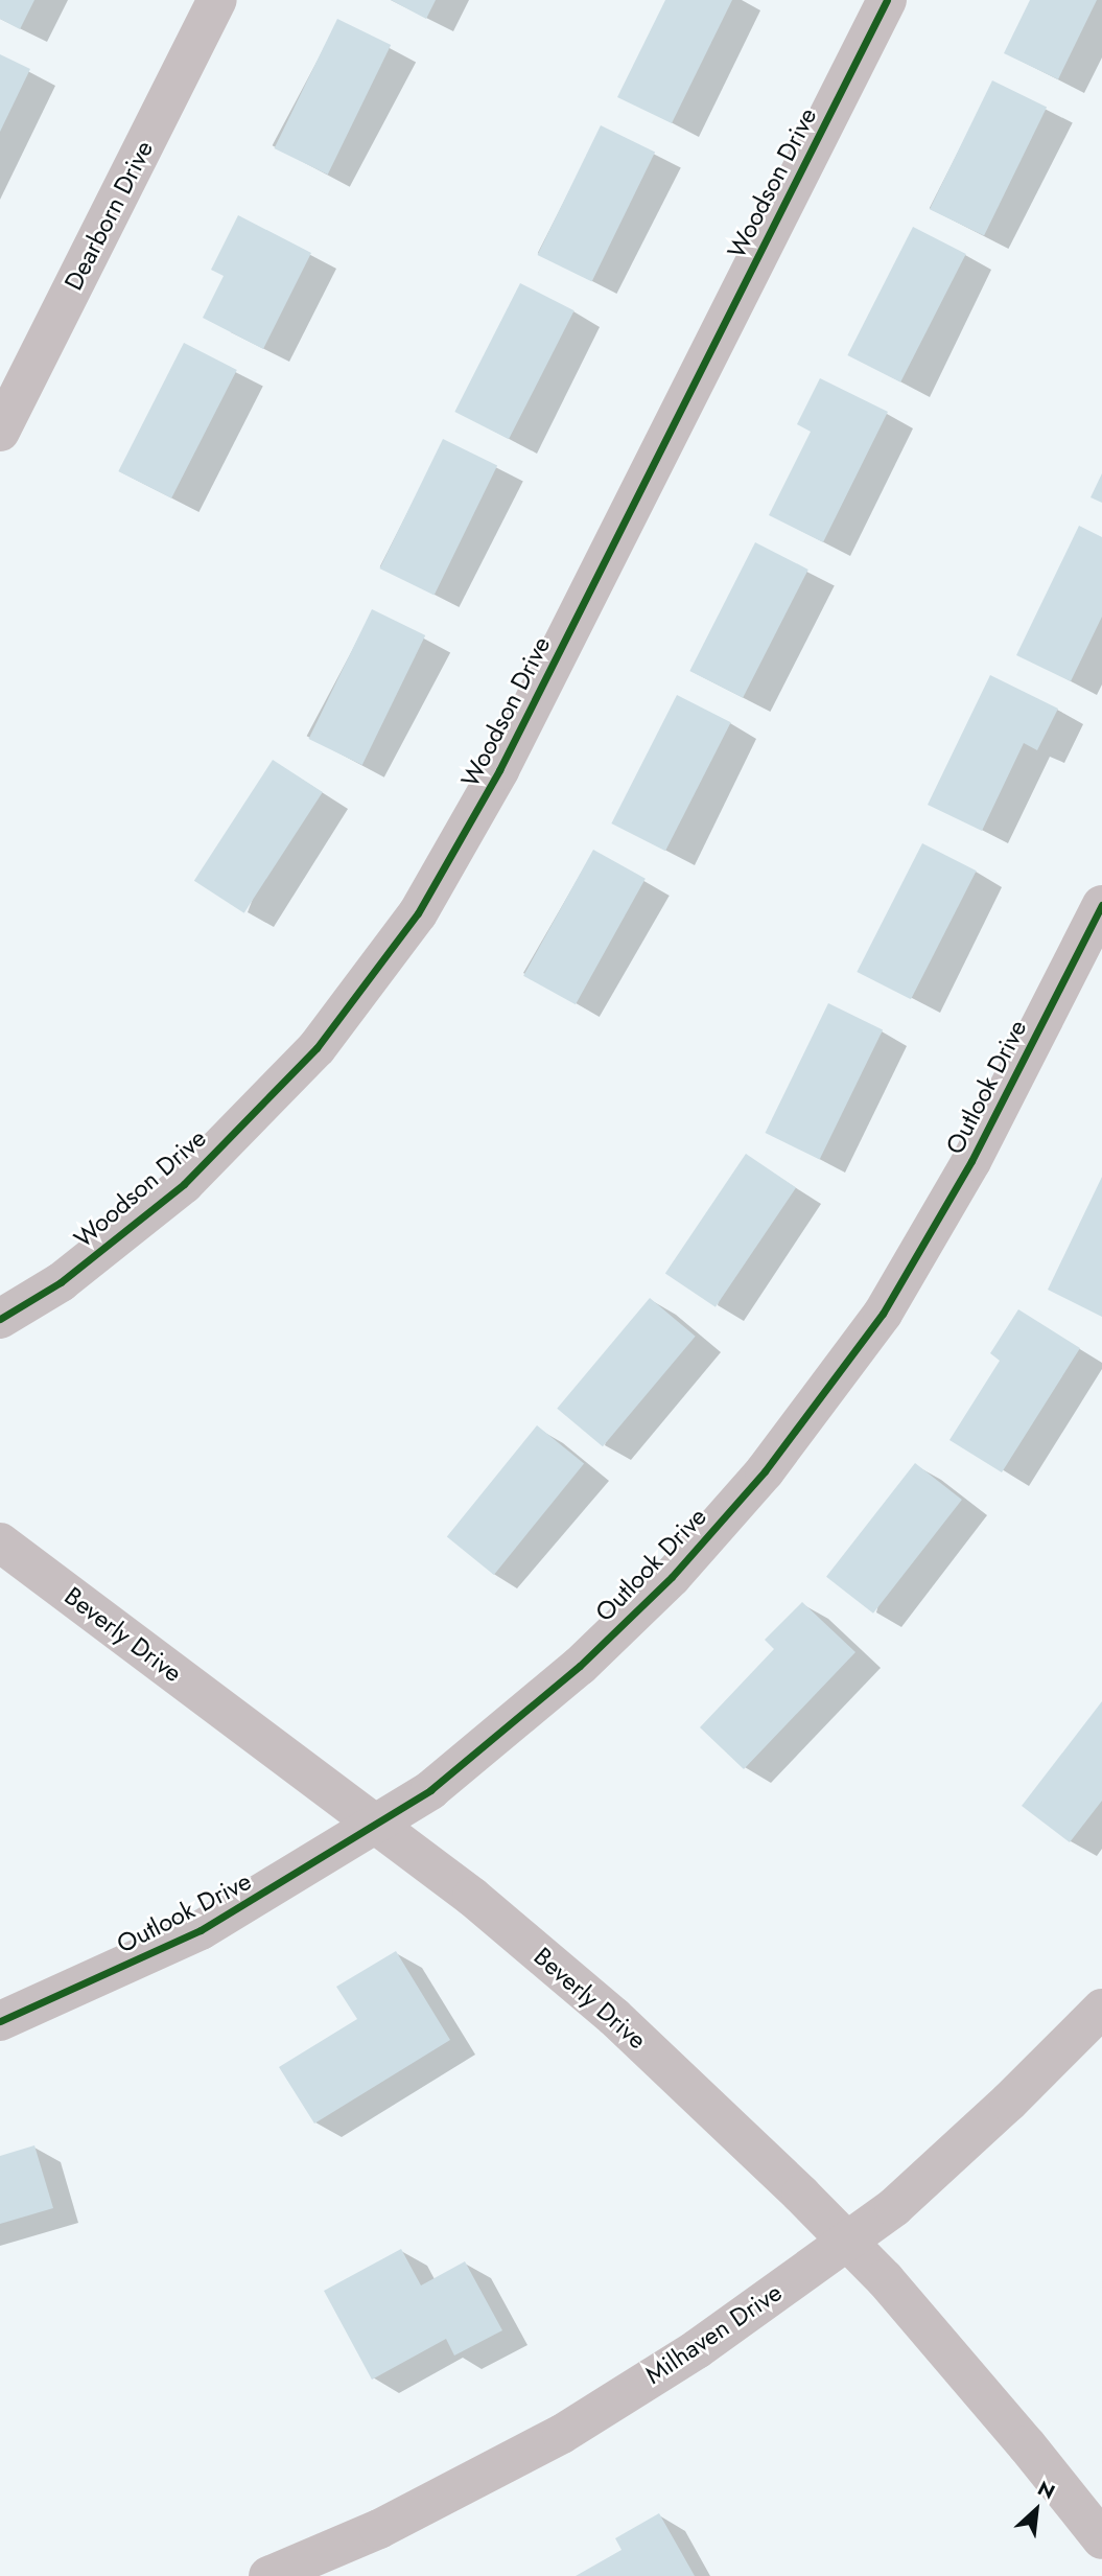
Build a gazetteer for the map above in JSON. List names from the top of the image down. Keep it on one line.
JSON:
{"streets":{"street":["Woodson Drive","Dearborn Drive","Outlook Drive","Beverly Drive","Milhaven Drive"]},"crossings":[["Outlook Drive","Beverly Drive"],["Beverly Drive","Milhaven Drive"]],"north":"top right"}
